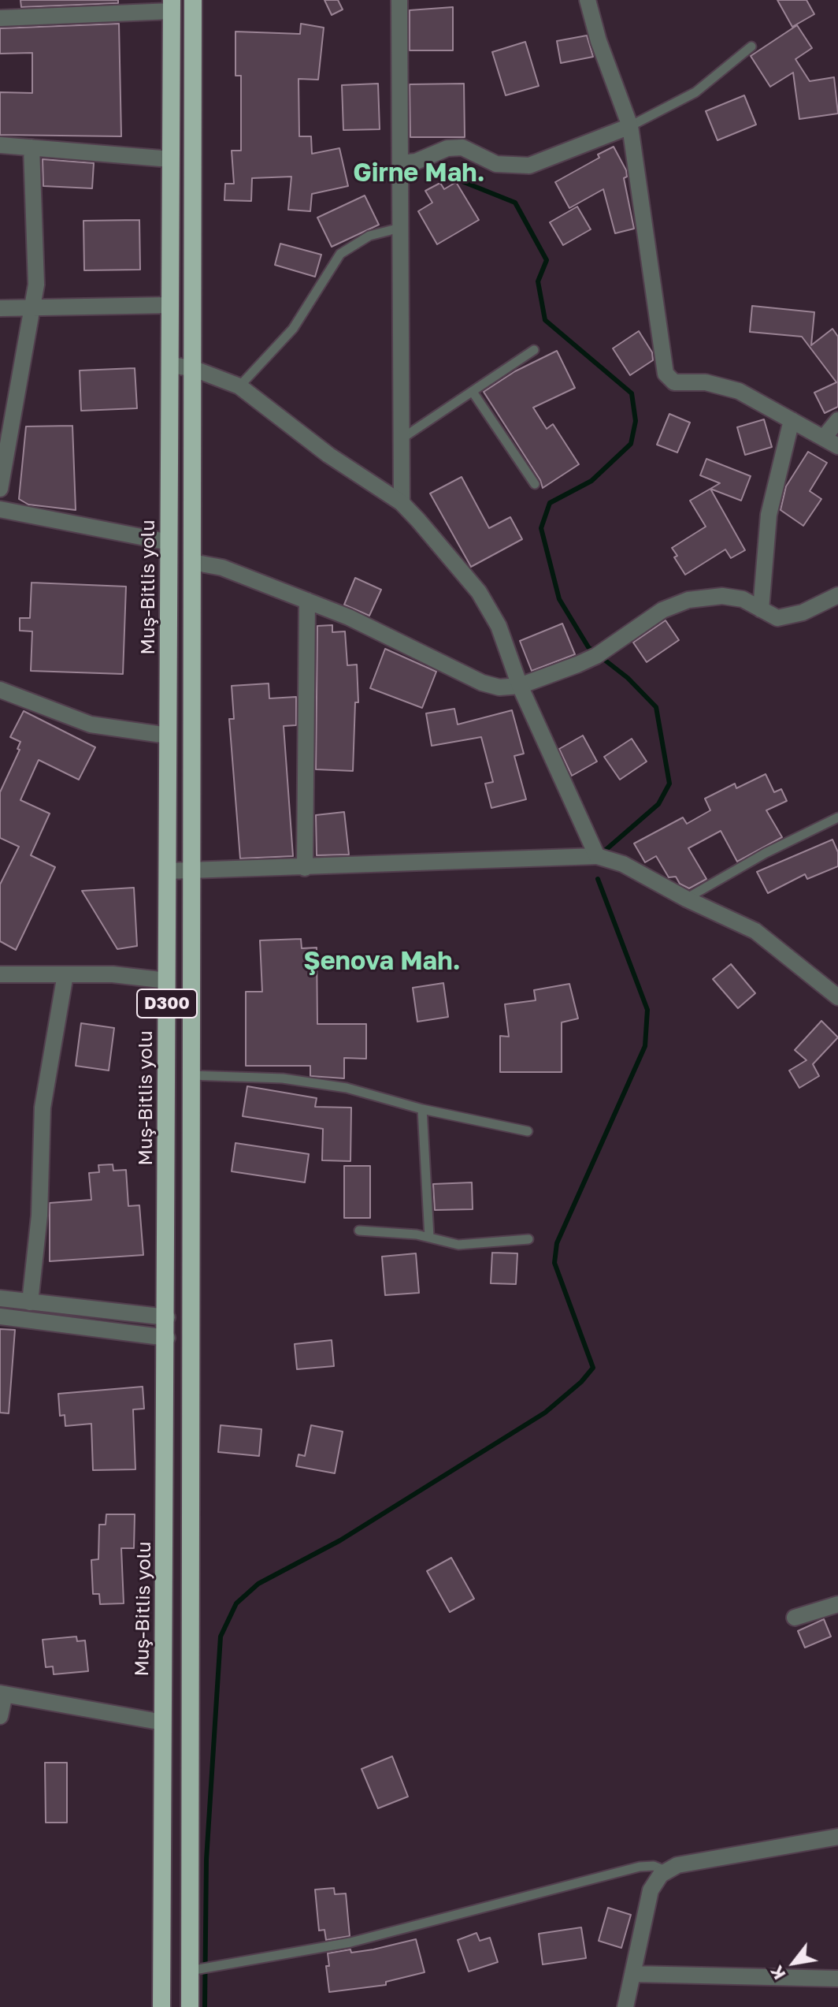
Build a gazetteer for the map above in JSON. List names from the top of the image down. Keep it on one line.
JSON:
{"streets":{"highway":["Muş-Bitlis yolu","D300"]},"districts":["Girne Mah.","Şenova Mah."],"north":"bottom left"}
